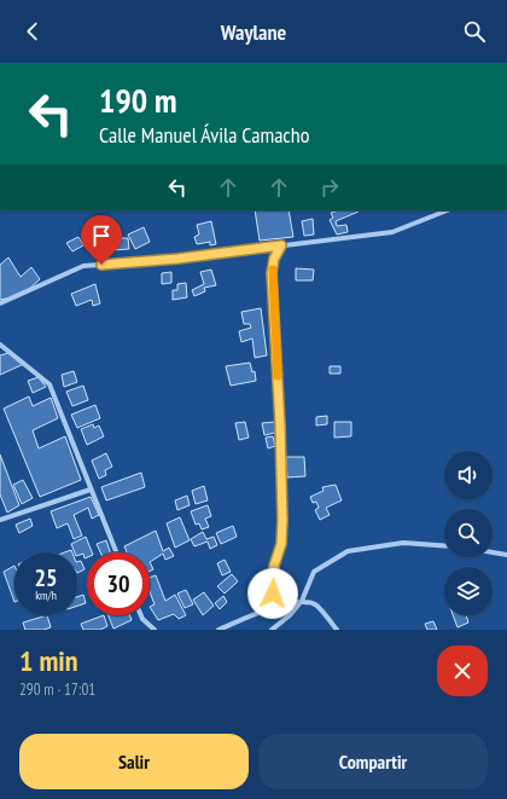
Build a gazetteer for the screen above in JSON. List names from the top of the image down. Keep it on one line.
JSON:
{"page":{"header":"Waylane","turn":["190 m","Calle Manuel Ávila Camacho"],"speed":"25 km/h","limit":"30","heading":["1 min","290 m · 17:01"],"buttons":["Salir","Compartir"]}}
